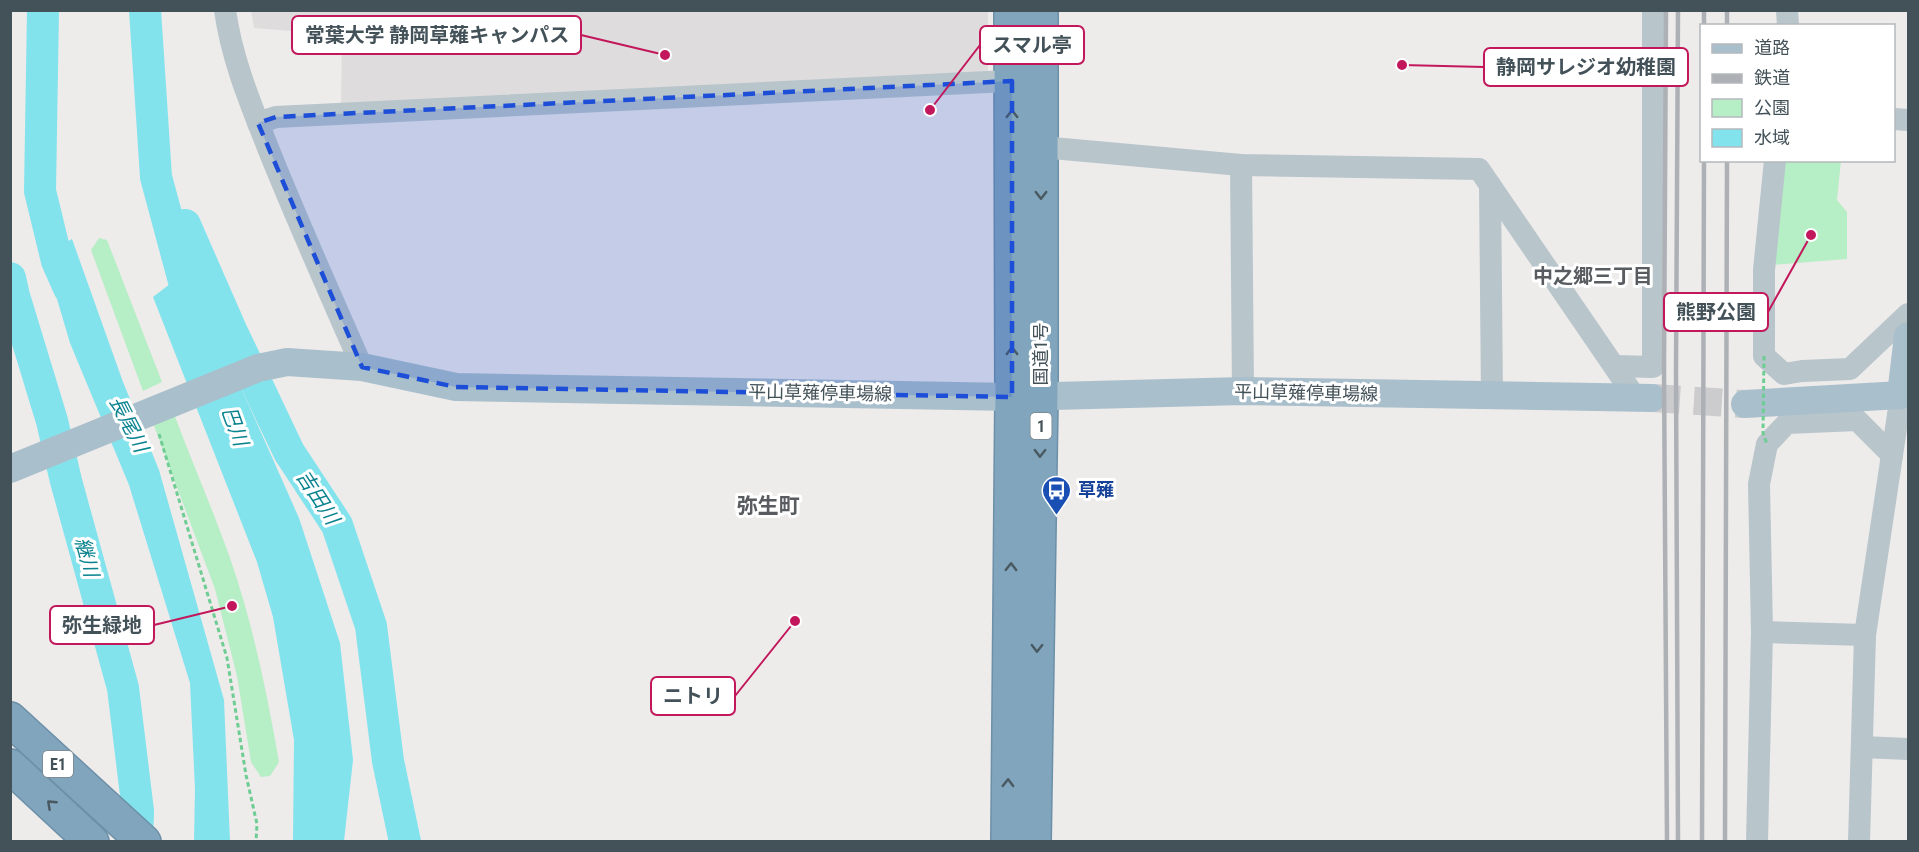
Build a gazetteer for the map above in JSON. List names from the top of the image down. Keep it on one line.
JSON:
{"streets":{"highway":["国道1号","1","E1"],"main road":["平山草薙停車場線"]},"crossings":[["国道1号","平山草薙停車場線"]],"districts":["中之郷三丁目","弥生町"],"water":["長尾川","巴川","吉田川","継川"],"places":{"other":["常葉大学 静岡草薙キャンパス","静岡サレジオ幼稚園","スマル亭","熊野公園","弥生緑地","ニトリ"],"bus stop":["草薙"]},"legend":["道路","鉄道","公園","水域"]}
